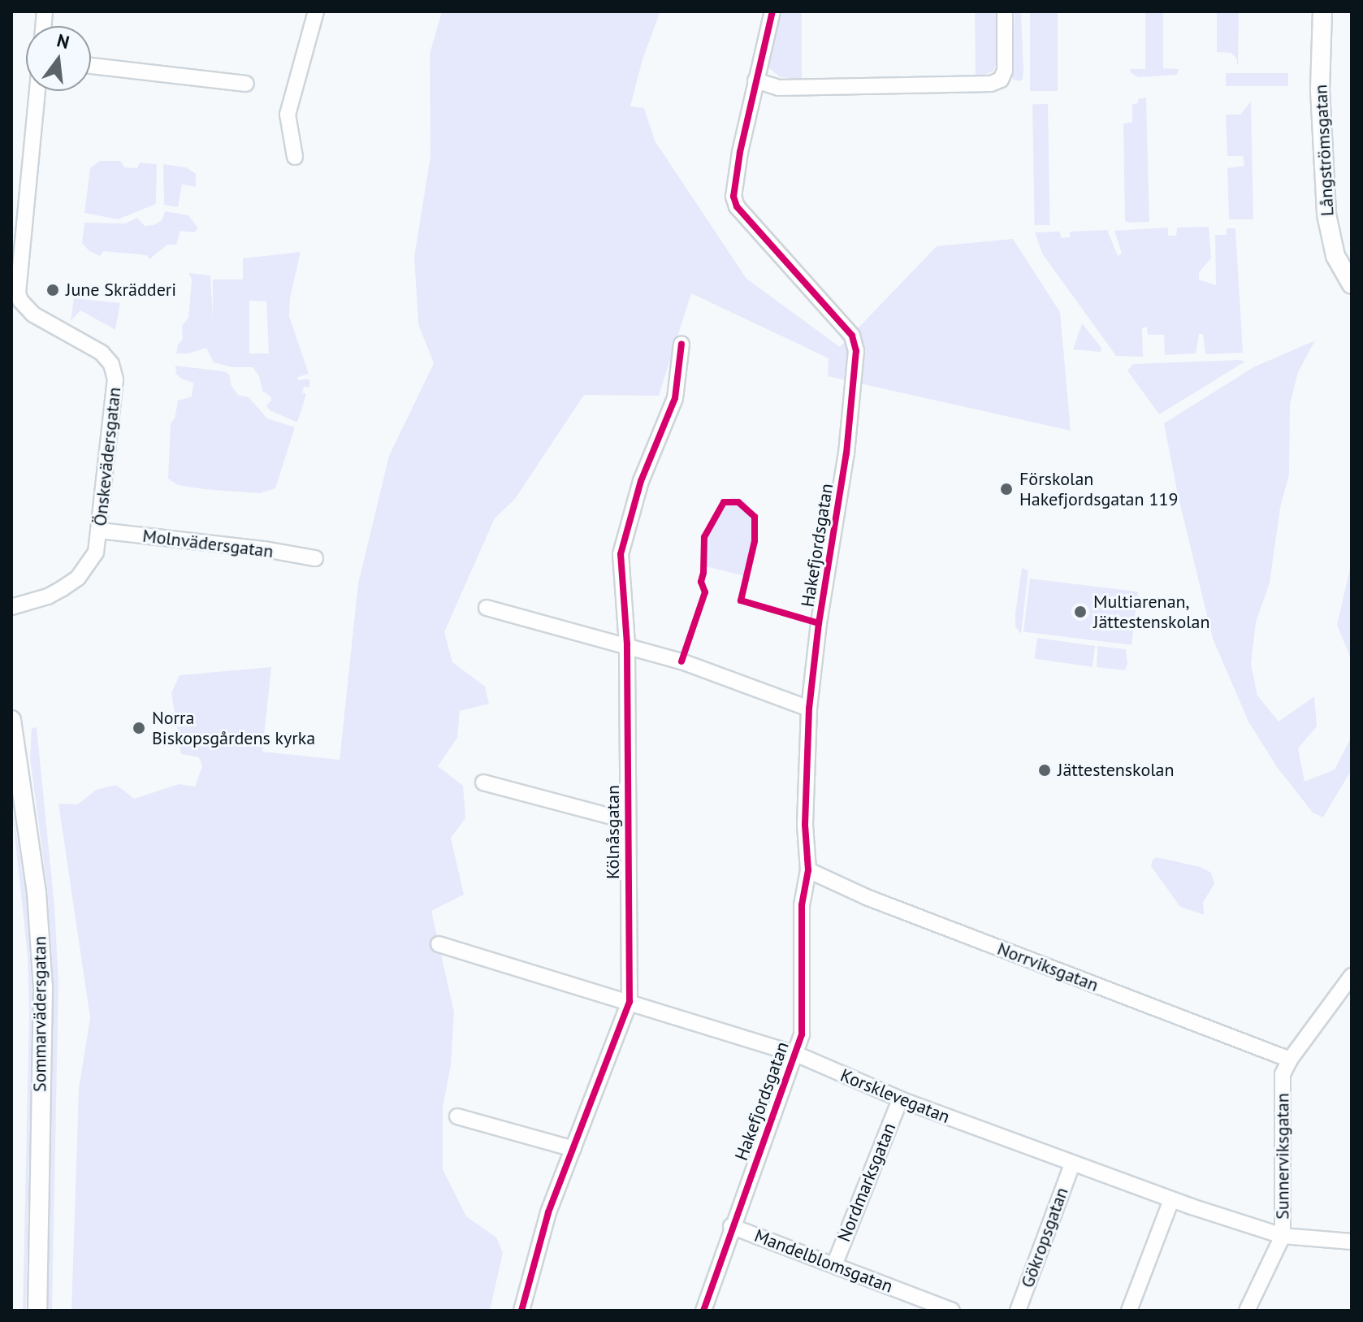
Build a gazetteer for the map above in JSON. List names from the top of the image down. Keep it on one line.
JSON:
{"streets":{"street":["Långströmsgatan","Önskevädersgatan","Molnvädersgatan","Hakefjordsgatan","Kölnåsgatan","Norrviksgatan","Sommarvädersgatan","Korsklevegatan","Sunnerviksgatan","Nordmarksgatan","Gökropsgatan","Mandelblomsgatan"]},"crossings":[["Önskevädersgatan","Molnvädersgatan"],["Hakefjordsgatan","Norrviksgatan"],["Hakefjordsgatan","Korsklevegatan"],["Hakefjordsgatan","Mandelblomsgatan"],["Kölnåsgatan","Korsklevegatan"],["Norrviksgatan","Sunnerviksgatan"],["Korsklevegatan","Sunnerviksgatan"],["Korsklevegatan","Nordmarksgatan"],["Korsklevegatan","Gökropsgatan"],["Nordmarksgatan","Mandelblomsgatan"]],"places":["June Skrädderi","Förskolan Hakefjordsgatan 119","Multiarenan, Jättestenskolan","Norra Biskopsgårdens kyrka","Jättestenskolan"],"north":"top"}
